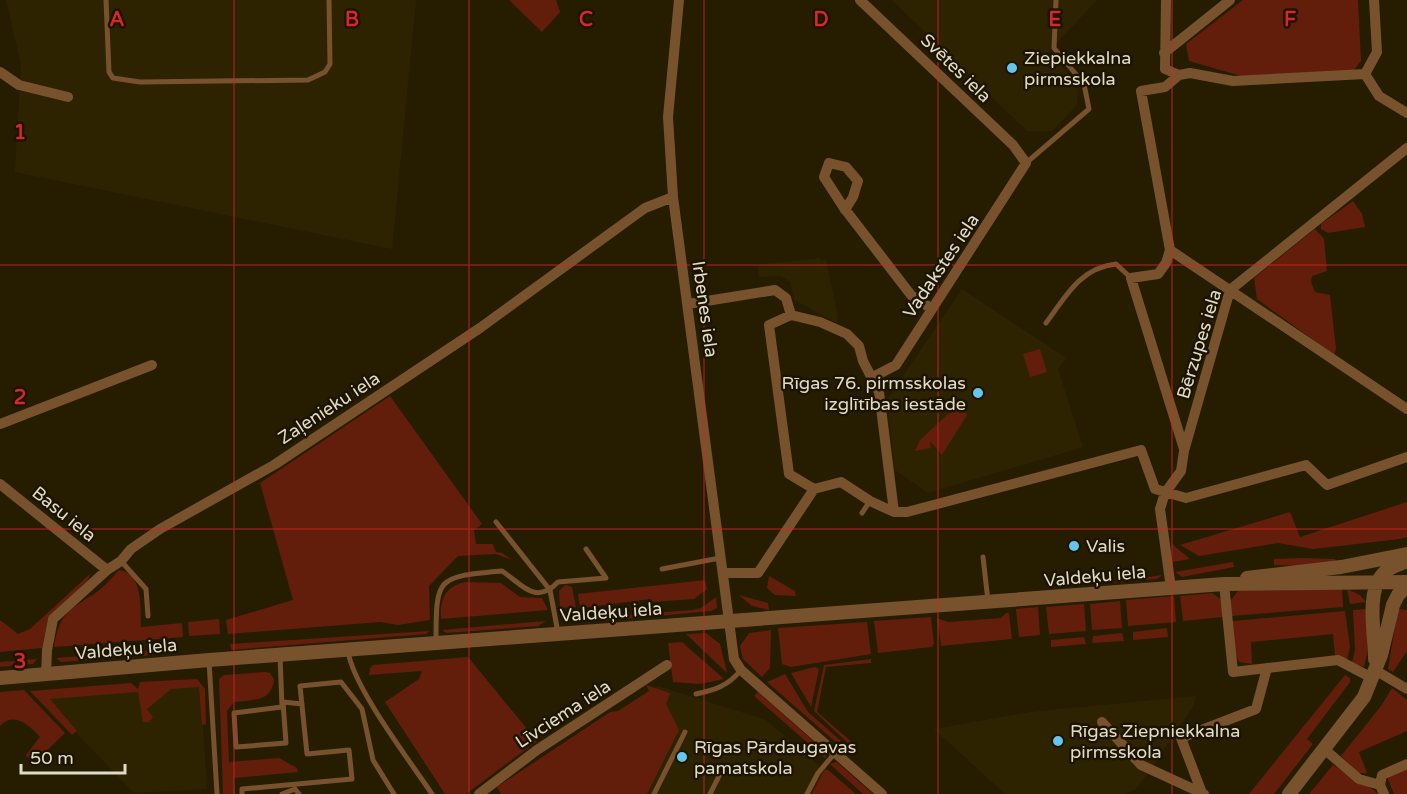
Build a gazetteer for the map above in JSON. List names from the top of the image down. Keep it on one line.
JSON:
{"streets":{"street":["Svētes iela","Vadakstes iela","Irbenes iela","Bērzupes iela","Zaļenieku iela","Basu iela","Valdeķu iela","Līvciema iela"]},"crossings":[["Svētes iela","Vadakstes iela"],["Irbenes iela","Zaļenieku iela"],["Irbenes iela","Valdeķu iela"],["Bērzupes iela","Valdeķu iela"],["Zaļenieku iela","Basu iela"],["Zaļenieku iela","Valdeķu iela"]],"places":["Ziepiekkalna pirmsskola","Rīgas 76. pirmsskolas izglītības iestāde","Valis","Rīgas Ziepniekkalna pirmsskola","Rīgas Pārdaugavas pamatskola"],"scale_bar":"50 m","grid":{"columns":["A","B","C","D","E","F"],"rows":["1","2","3"]}}
